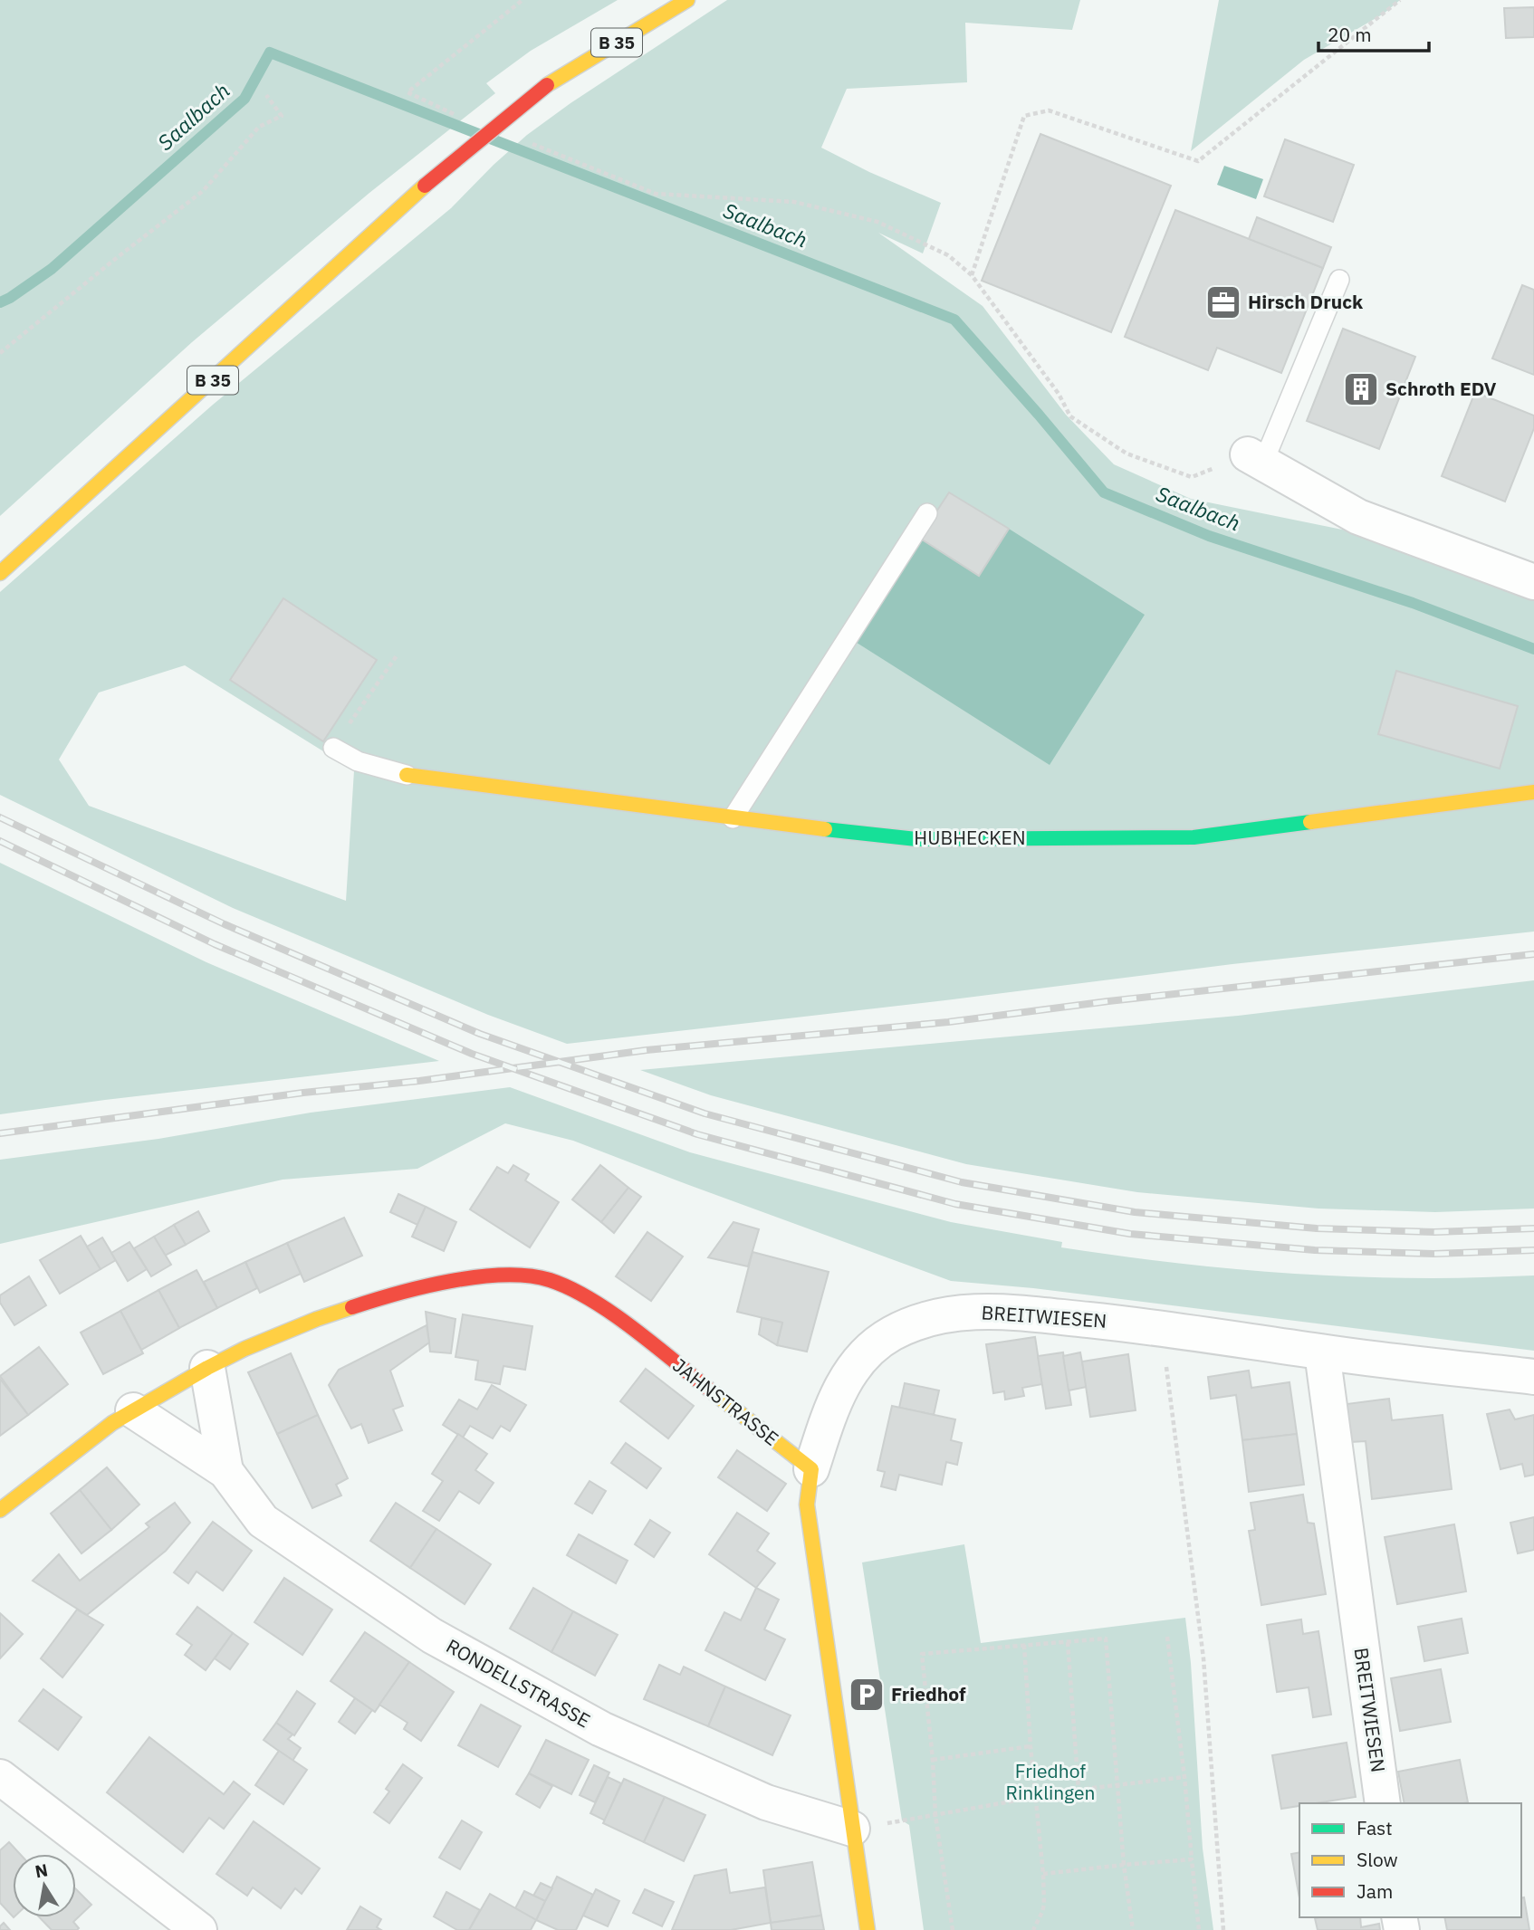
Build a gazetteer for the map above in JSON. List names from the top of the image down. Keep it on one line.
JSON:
{"streets":{"street":["B 35","HUBHECKEN","BREITWIESEN","JAHNSTRASSE","RONDELLSTRASSE"]},"crossings":[["BREITWIESEN","JAHNSTRASSE"]],"water":["Saalbach"],"parks":["Friedhof Rinklingen"],"places":{"office":["Hirsch Druck"],"building":["Schroth EDV"],"parking":["Friedhof"]},"legend":["Fast","Slow","Jam"],"scale_bar":"20 m","north":"top"}
